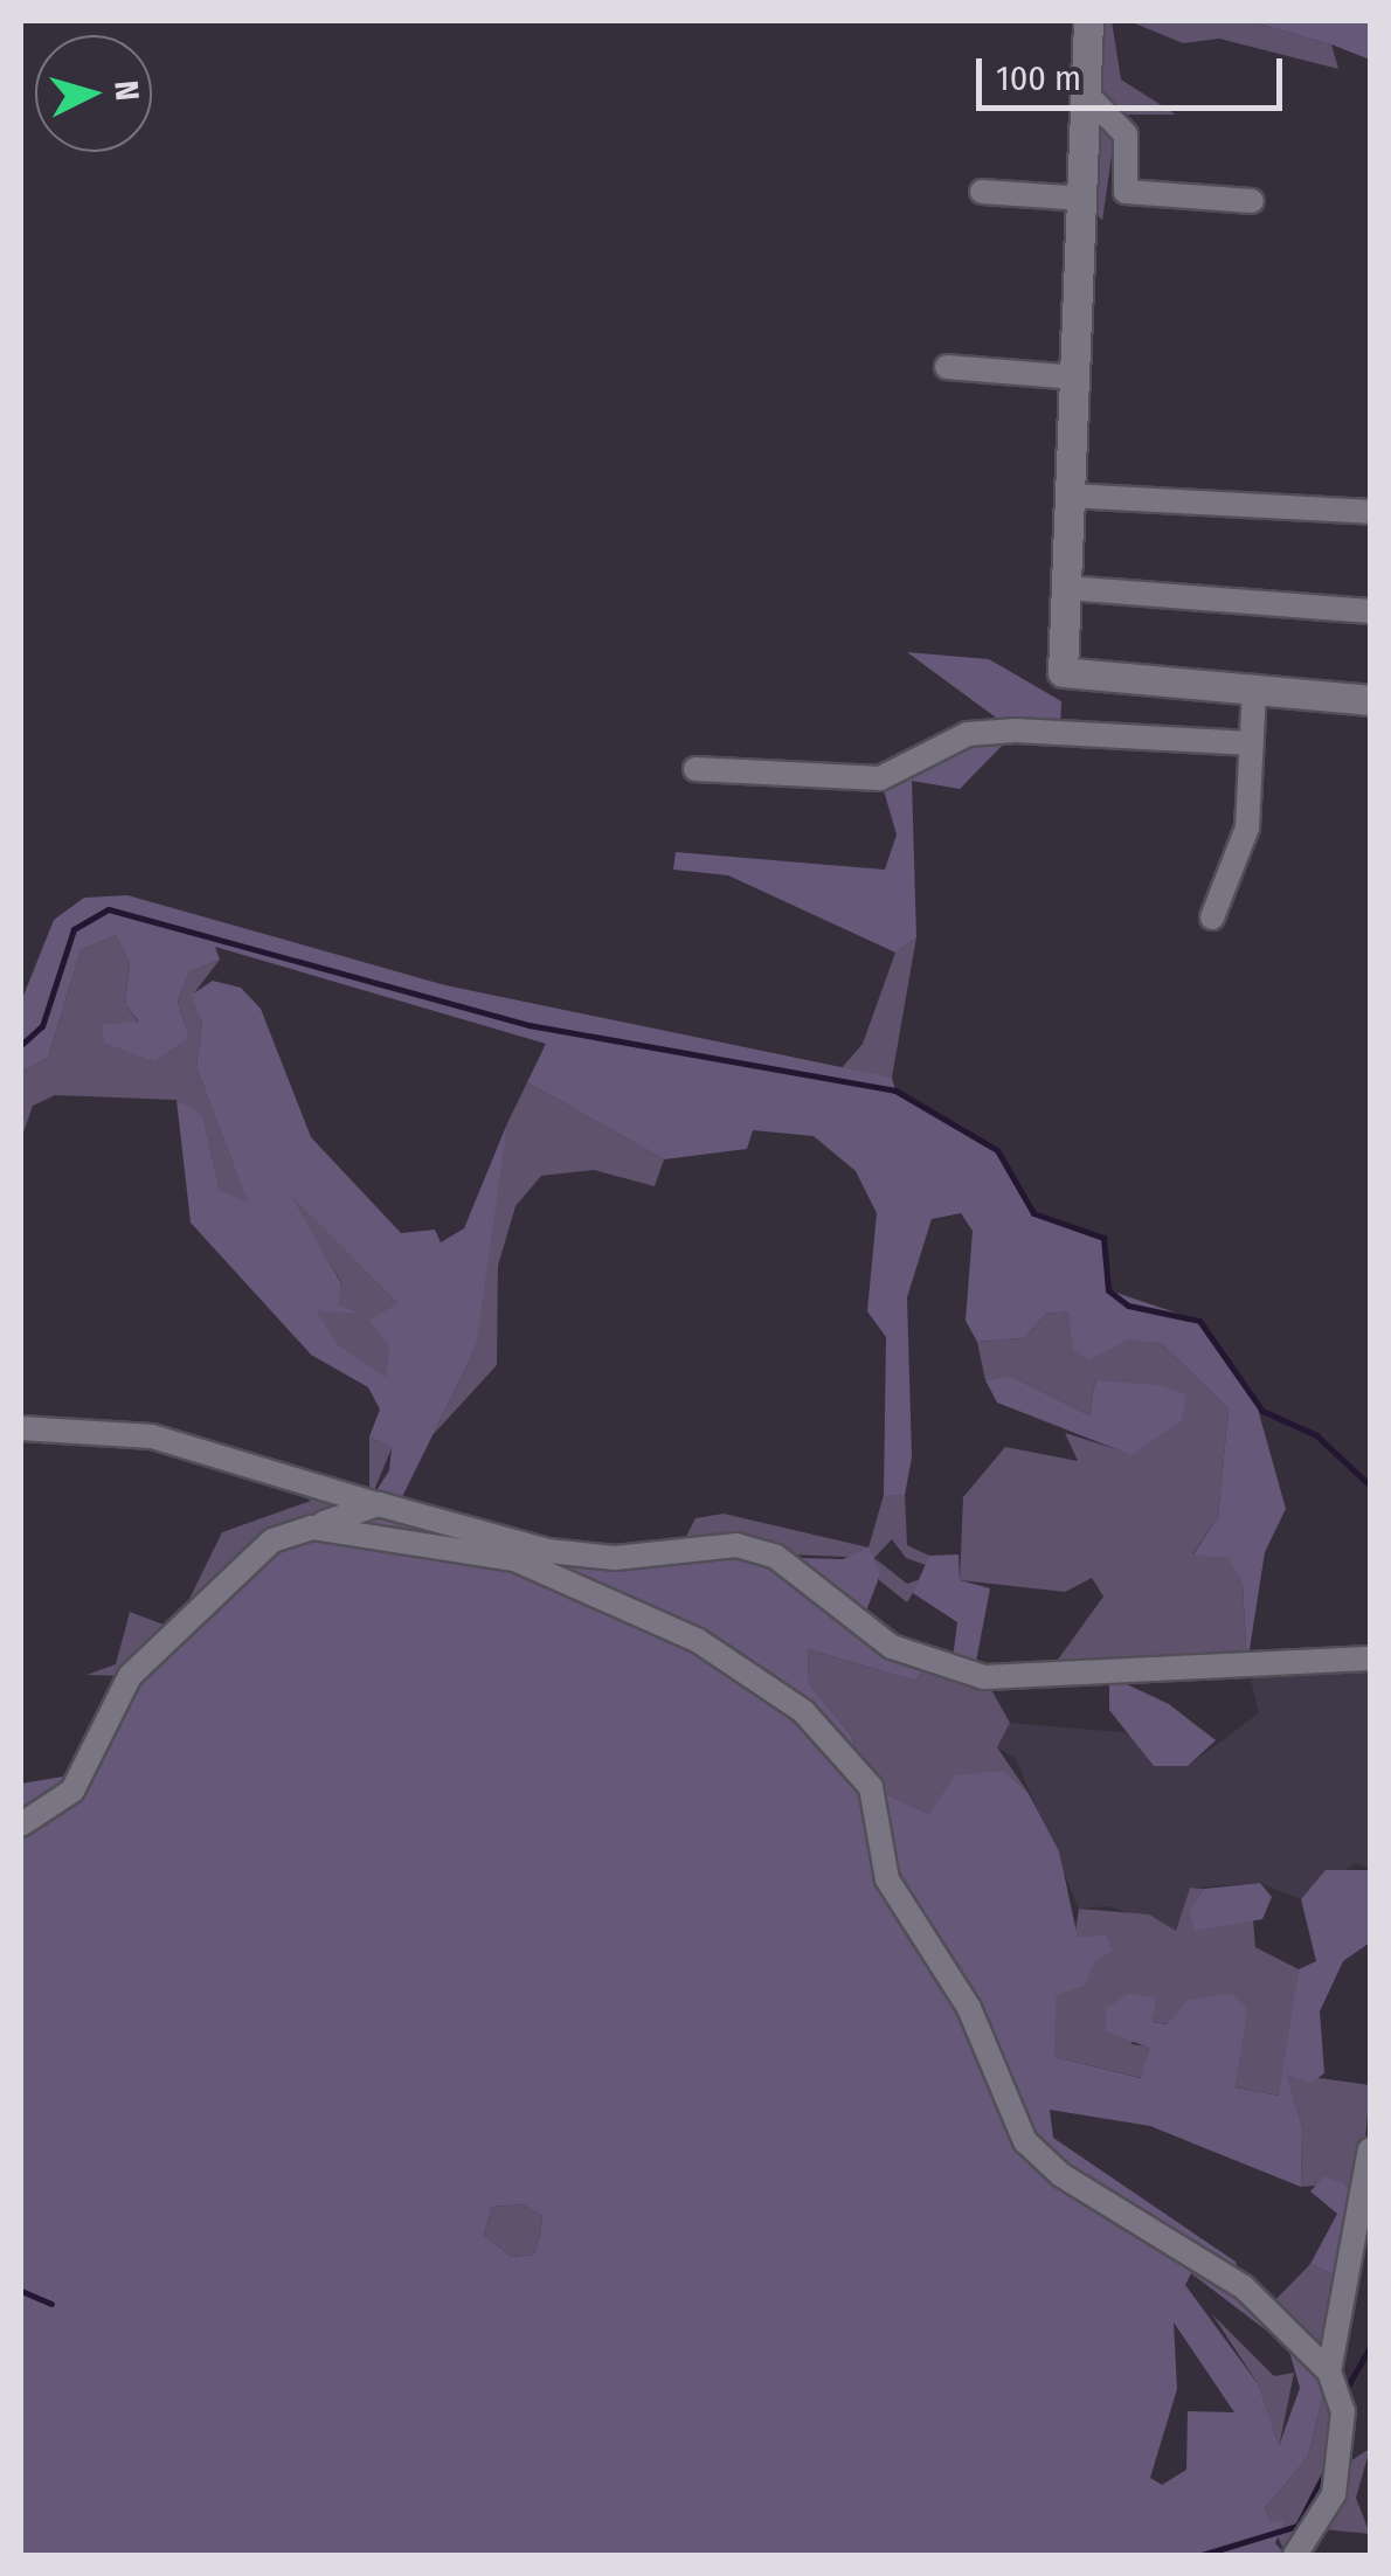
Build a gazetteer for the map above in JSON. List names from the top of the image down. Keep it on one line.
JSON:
{"scale_bar":"100 m","north":"right"}
